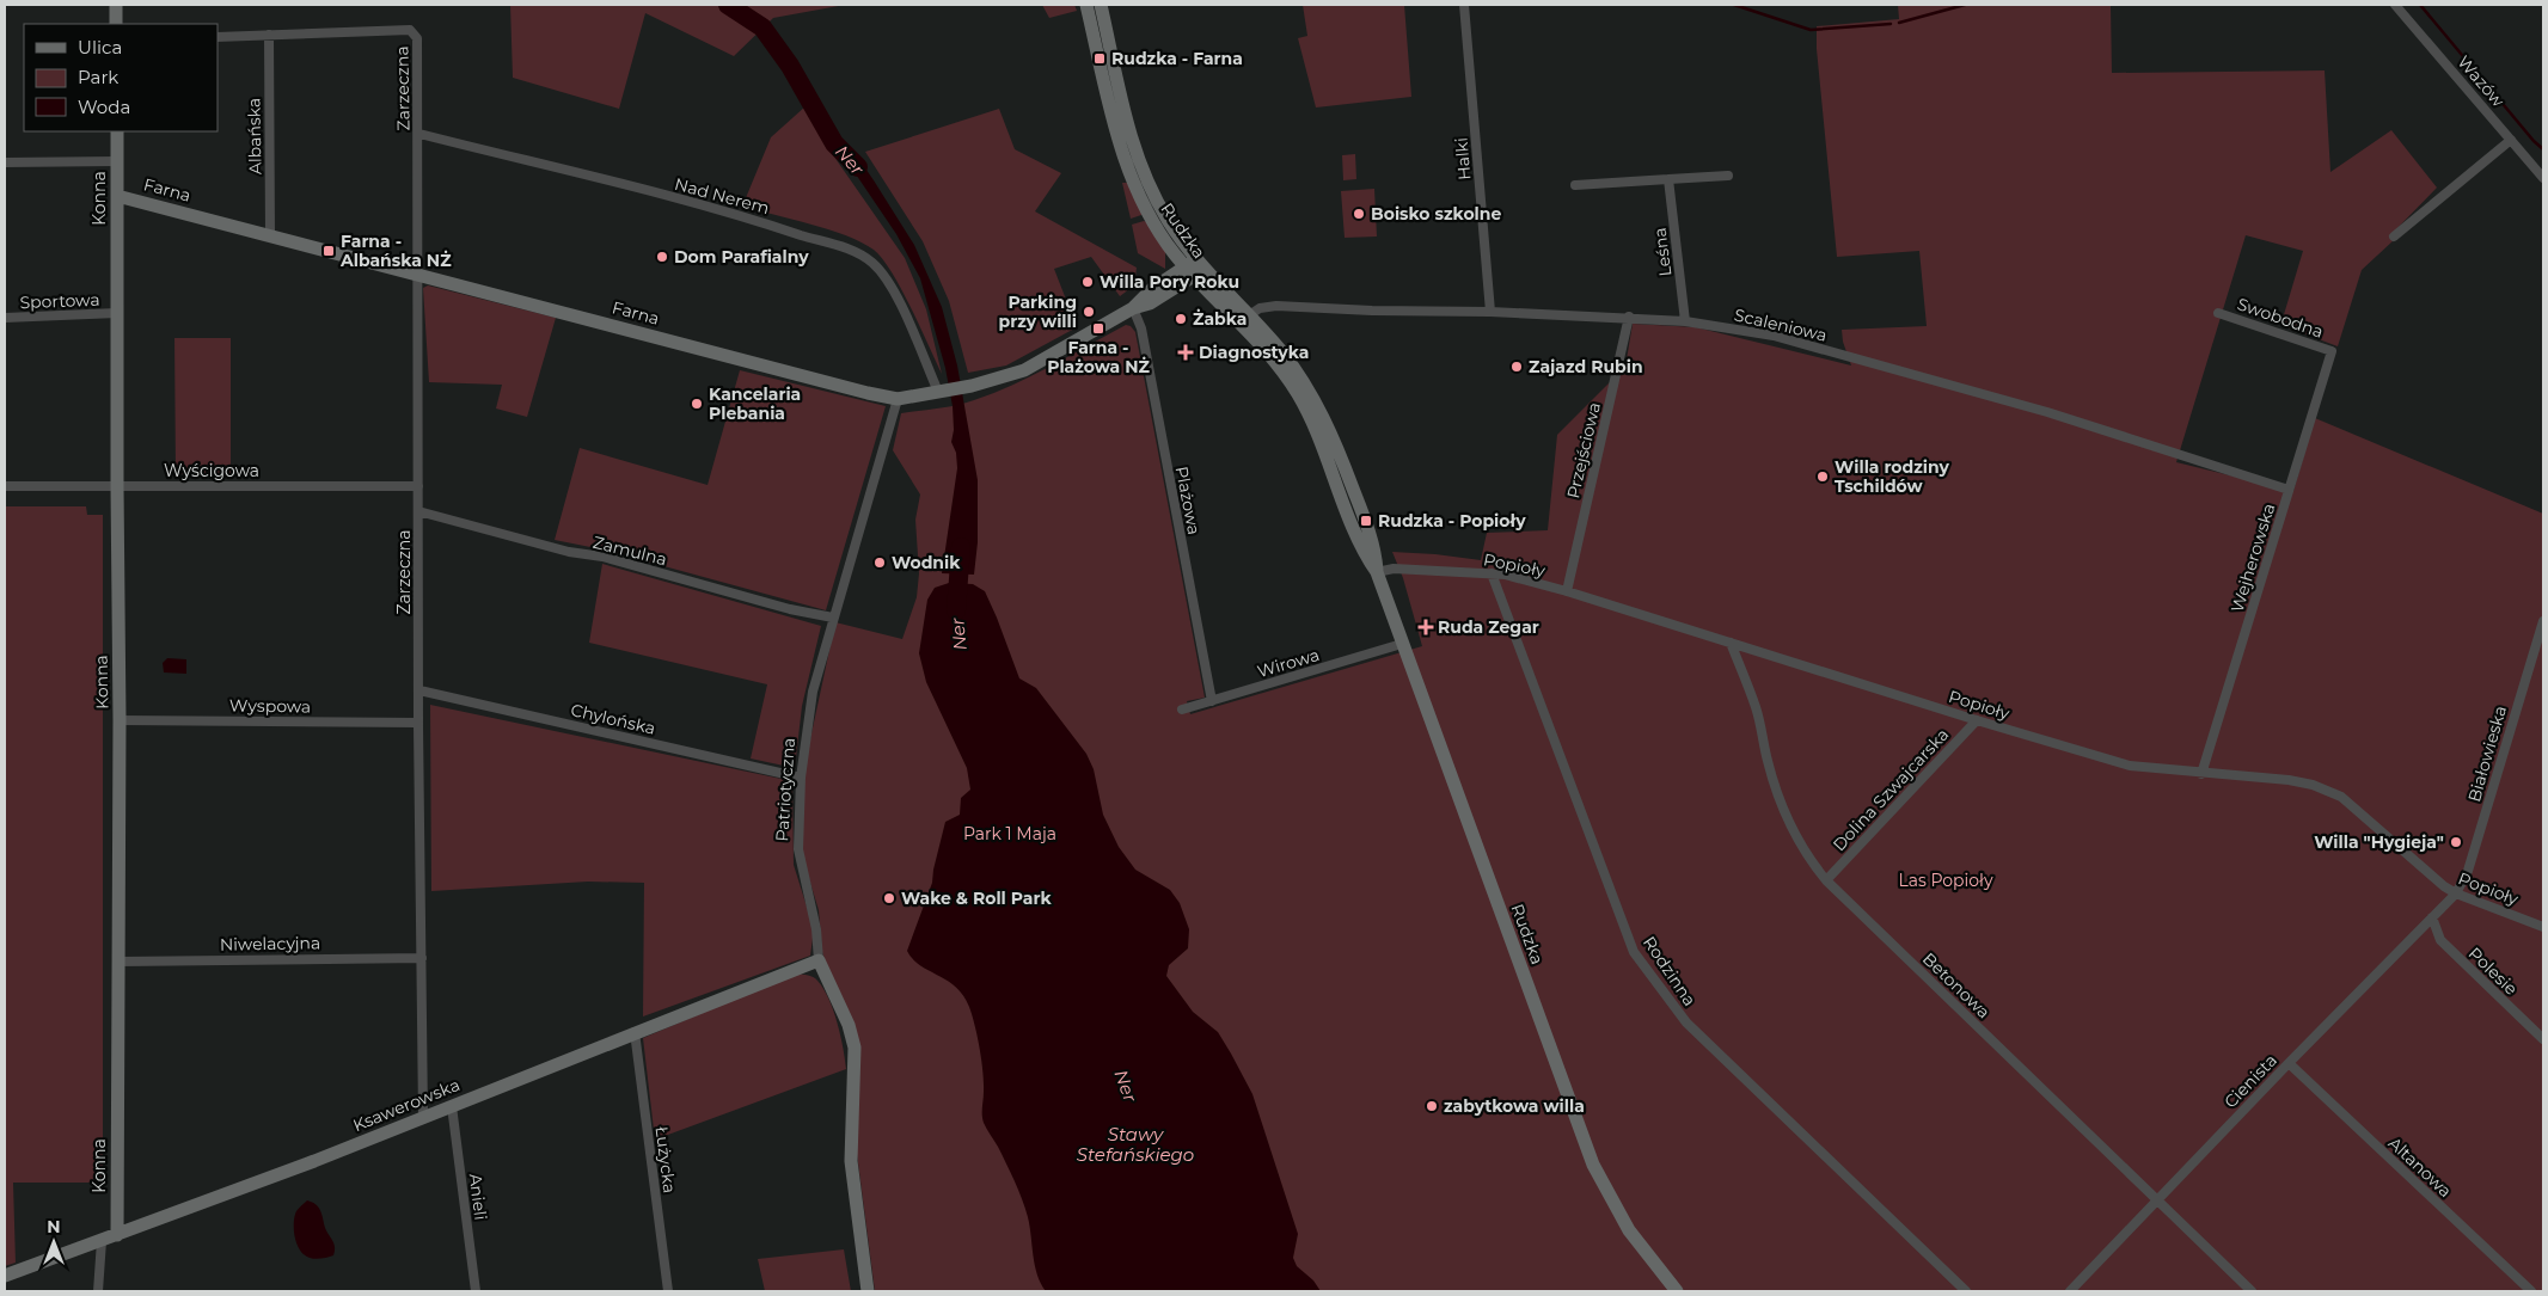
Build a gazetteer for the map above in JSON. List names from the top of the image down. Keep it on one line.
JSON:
{"streets":{"street":["Wazów","Zarzeczna","Albańska","Halki","Farna","Nad Nerem","Konna","Rudzka","Leśna","Sportowa","Swobodna","Scaleniowa","Przejściowa","Wyścigowa","Plażowa","Zamulna","Wejherowska","Popioły","Wirowa","Wyspowa","Chylońska","Białowieska","Patriotyczna","Dolina Szwajcarska","Niwelacyjna","Rodzinna","Polesie","Betonowa","Cienista","Ksawerowska","Łużycka","Altanowa","Anieli"]},"crossings":[["Zarzeczna","Albańska"],["Zarzeczna","Farna"],["Zarzeczna","Nad Nerem"],["Zarzeczna","Wyścigowa"],["Zarzeczna","Zamulna"],["Zarzeczna","Wyspowa"],["Zarzeczna","Chylońska"],["Zarzeczna","Niwelacyjna"],["Zarzeczna","Ksawerowska"],["Albańska","Farna"],["Halki","Scaleniowa"],["Farna","Nad Nerem"],["Farna","Konna"],["Farna","Rudzka"],["Farna","Plażowa"],["Farna","Patriotyczna"],["Konna","Sportowa"],["Konna","Wyścigowa"],["Konna","Wyspowa"],["Konna","Niwelacyjna"],["Konna","Ksawerowska"],["Rudzka","Scaleniowa"],["Rudzka","Popioły"],["Rudzka","Wirowa"],["Leśna","Scaleniowa"],["Swobodna","Wejherowska"],["Scaleniowa","Przejściowa"],["Scaleniowa","Wejherowska"],["Przejściowa","Popioły"],["Plażowa","Wirowa"],["Zamulna","Patriotyczna"],["Wejherowska","Popioły"],["Popioły","Białowieska"],["Popioły","Dolina Szwajcarska"],["Popioły","Rodzinna"],["Popioły","Betonowa"],["Popioły","Cienista"],["Chylońska","Patriotyczna"],["Białowieska","Cienista"],["Patriotyczna","Ksawerowska"],["Dolina Szwajcarska","Betonowa"],["Polesie","Cienista"],["Betonowa","Cienista"],["Cienista","Altanowa"],["Ksawerowska","Łużycka"],["Ksawerowska","Anieli"]],"water":["Ner","Stawy Stefańskiego"],"parks":["Park 1 Maja","Las Popioły"],"places":{"transit":["Rudzka - Farna","Farna - Albańska NŻ","Farna - Plażowa NŻ","Rudzka - Popioły"],"other":["Boisko szkolne","Dom Parafialny","Willa Pory Roku","Parking przy willi","Żabka","Zajazd Rubin","Kancelaria Plebania","Willa rodziny Tschildów","Wodnik","Willa \"Hygieja\"","Wake & Roll Park","zabytkowa willa"],"health":["Diagnostyka","Ruda Zegar"]},"legend":["Ulica","Park","Woda"],"north":"top"}
